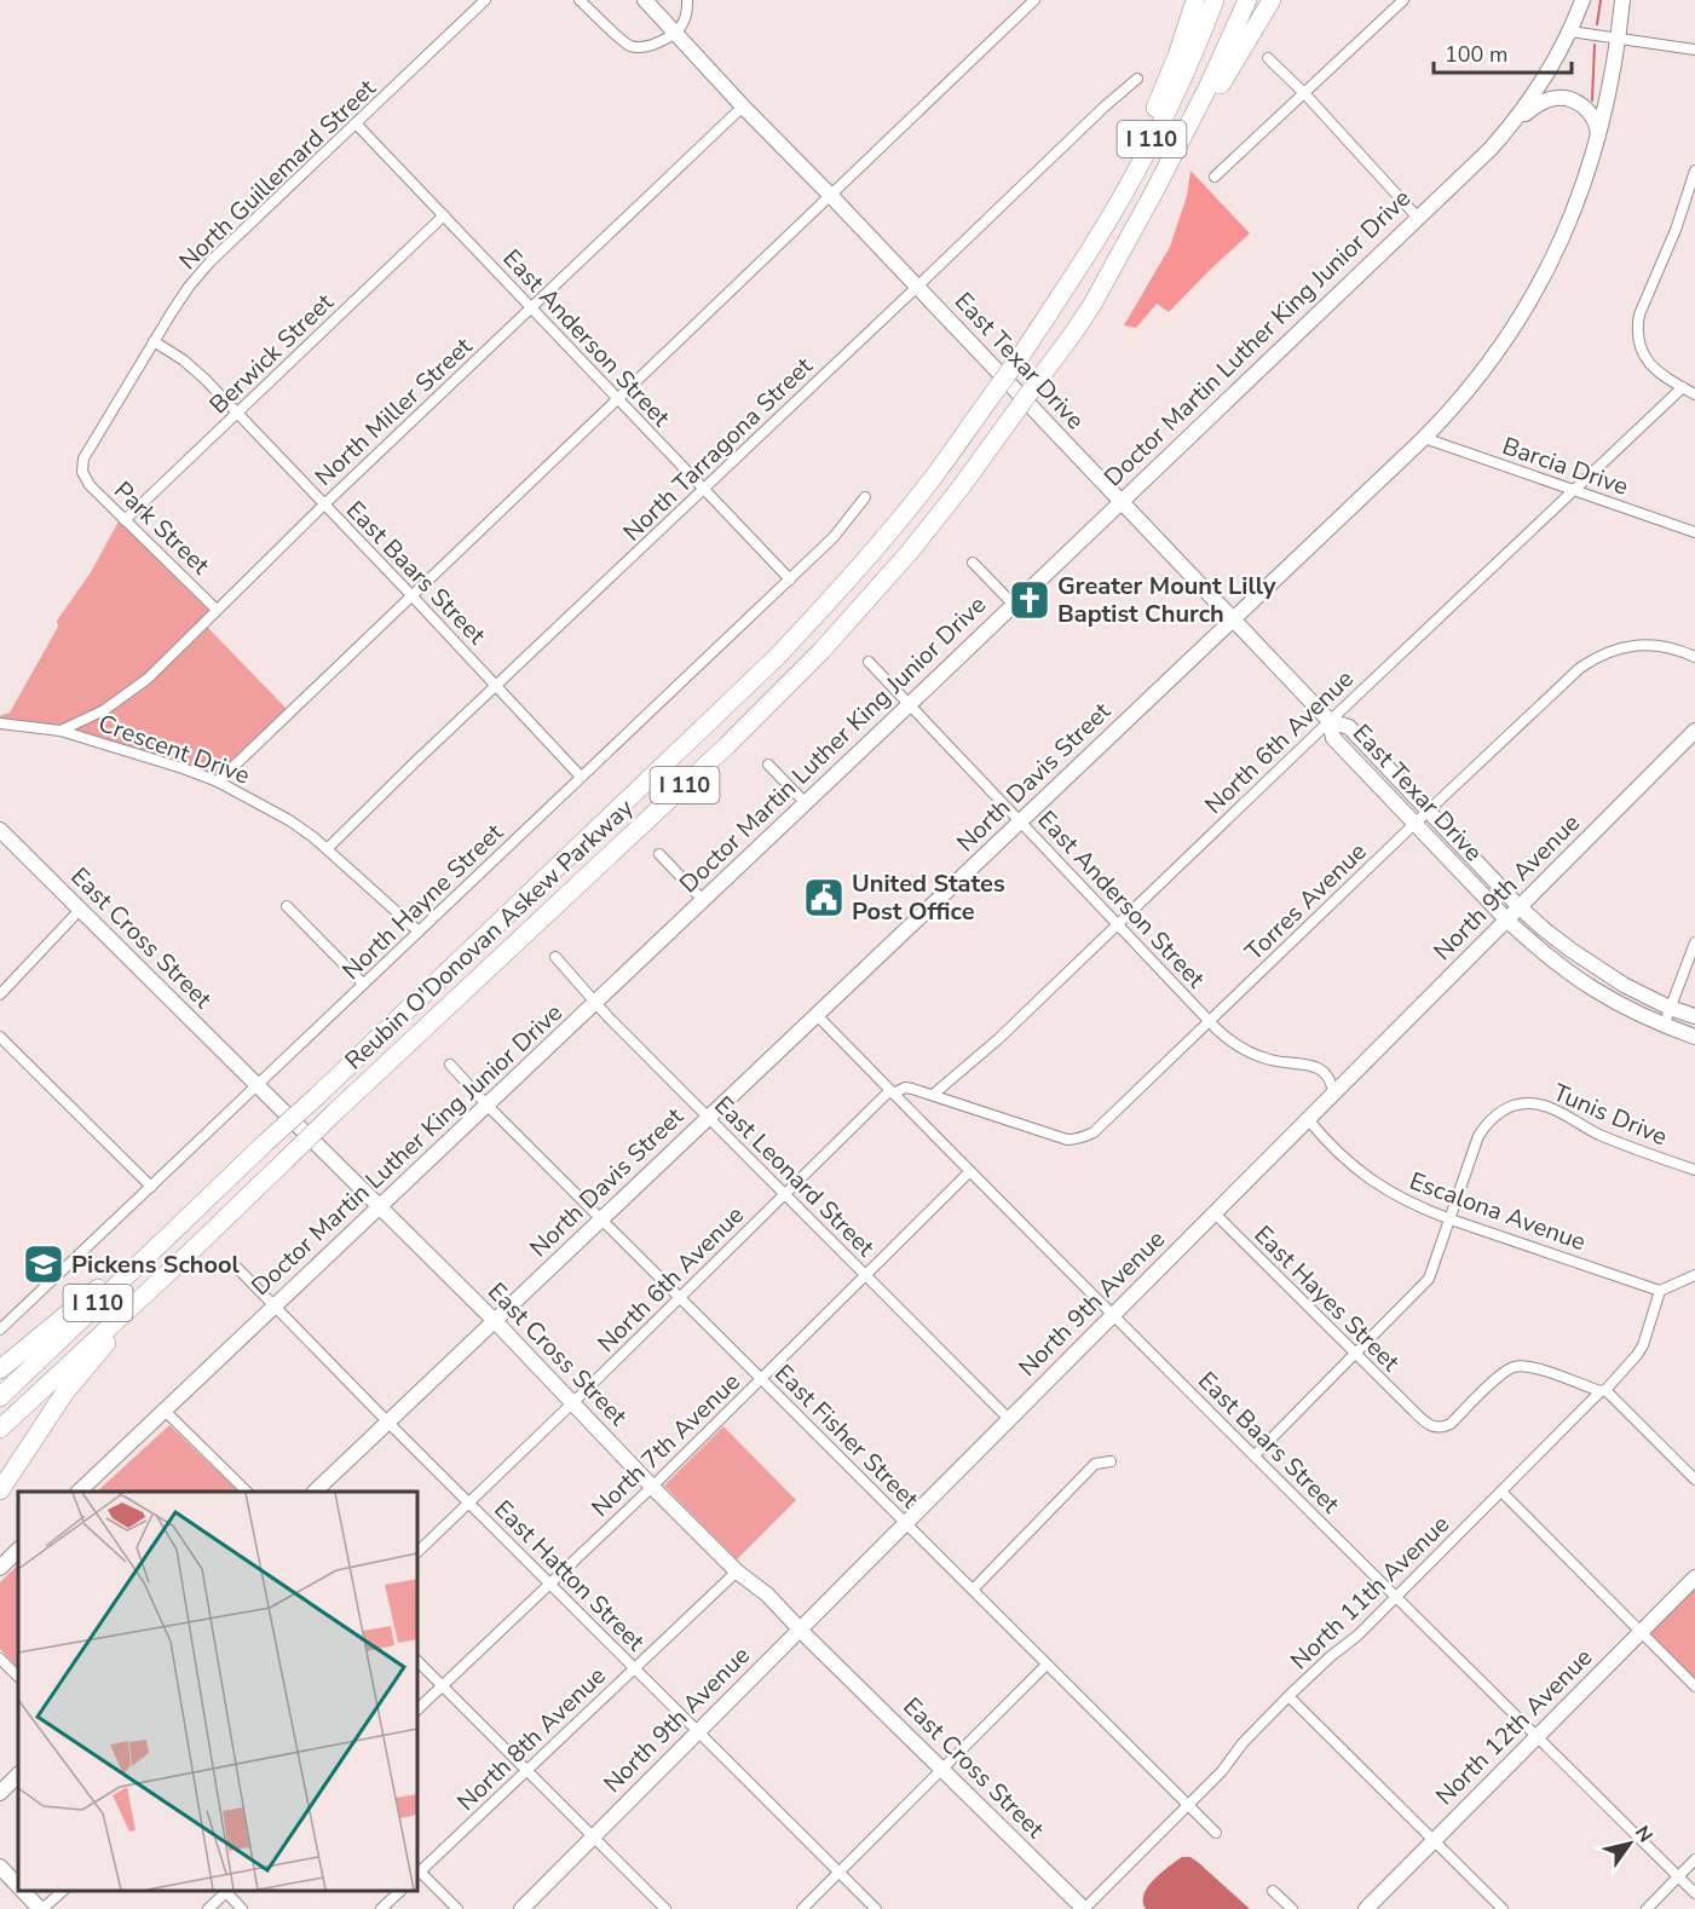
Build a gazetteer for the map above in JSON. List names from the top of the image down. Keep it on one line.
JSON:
{"streets":{"highway":["I 110","Reubin O'Donovan Askew Parkway"],"main road":["Doctor Martin Luther King Junior Drive","East Texar Drive","North Davis Street","North 9th Avenue","East Cross Street","North 12th Avenue"],"street":["North Guillemard Street","East Anderson Street","Berwick Street","North Miller Street","North Tarragona Street","Barcia Drive","Park Street","East Baars Street","North 6th Avenue","Crescent Drive","North Hayne Street","Torres Avenue","Tunis Drive","East Leonard Street","Escalona Avenue","East Hayes Street","East Fisher Street","North 7th Avenue","East Hatton Street","North 11th Avenue","North 8th Avenue"]},"crossings":[["North Guillemard Street","East Anderson Street"],["North Guillemard Street","Park Street"],["North Guillemard Street","East Baars Street"],["East Anderson Street","Doctor Martin Luther King Junior Drive"],["East Anderson Street","Berwick Street"],["East Anderson Street","North Miller Street"],["East Anderson Street","North Tarragona Street"],["East Anderson Street","North 6th Avenue"],["East Anderson Street","North Davis Street"],["East Anderson Street","North 9th Avenue"],["East Anderson Street","North Hayne Street"],["East Anderson Street","Torres Avenue"],["Doctor Martin Luther King Junior Drive","East Texar Drive"],["Doctor Martin Luther King Junior Drive","East Cross Street"],["Doctor Martin Luther King Junior Drive","East Leonard Street"],["Doctor Martin Luther King Junior Drive","East Fisher Street"],["Doctor Martin Luther King Junior Drive","East Hatton Street"],["Berwick Street","Park Street"],["Berwick Street","East Baars Street"],["East Texar Drive","North Miller Street"],["East Texar Drive","North Tarragona Street"],["East Texar Drive","North 6th Avenue"],["East Texar Drive","North Davis Street"],["East Texar Drive","North 9th Avenue"],["East Texar Drive","Torres Avenue"],["North Miller Street","Park Street"],["North Miller Street","East Baars Street"],["North Miller Street","Crescent Drive"],["North Tarragona Street","East Baars Street"],["North Tarragona Street","Crescent Drive"],["Barcia Drive","North 6th Avenue"],["Barcia Drive","North Davis Street"],["East Baars Street","North 6th Avenue"],["East Baars Street","North Davis Street"],["East Baars Street","North 9th Avenue"],["East Baars Street","North Hayne Street"],["East Baars Street","Tunis Drive"],["East Baars Street","North 7th Avenue"],["East Baars Street","North 11th Avenue"],["East Baars Street","North 12th Avenue"],["North 6th Avenue","Torres Avenue"],["North 6th Avenue","East Cross Street"],["North 6th Avenue","East Leonard Street"],["North 6th Avenue","East Fisher Street"],["North 6th Avenue","East Hatton Street"],["Crescent Drive","North Hayne Street"],["North Davis Street","East Cross Street"],["North Davis Street","East Leonard Street"],["North Davis Street","East Fisher Street"],["North Davis Street","East Hatton Street"],["North 9th Avenue","East Cross Street"],["North 9th Avenue","East Leonard Street"],["North 9th Avenue","Escalona Avenue"],["North 9th Avenue","East Hayes Street"],["North 9th Avenue","East Fisher Street"],["North 9th Avenue","East Hatton Street"],["North Hayne Street","East Cross Street"],["East Cross Street","North 7th Avenue"],["East Cross Street","North 11th Avenue"],["East Cross Street","North 8th Avenue"],["Tunis Drive","Escalona Avenue"],["Tunis Drive","East Hayes Street"],["East Leonard Street","North 7th Avenue"],["Escalona Avenue","North 11th Avenue"],["East Hayes Street","North 11th Avenue"],["East Fisher Street","North 7th Avenue"],["East Fisher Street","North 11th Avenue"],["North 7th Avenue","East Hatton Street"],["East Hatton Street","North 8th Avenue"]],"places":{"church":["Greater Mount Lilly Baptist Church"],"public building":["United States Post Office"],"school or university":["Pickens School"]},"scale_bar":"100 m","north":"top right"}
